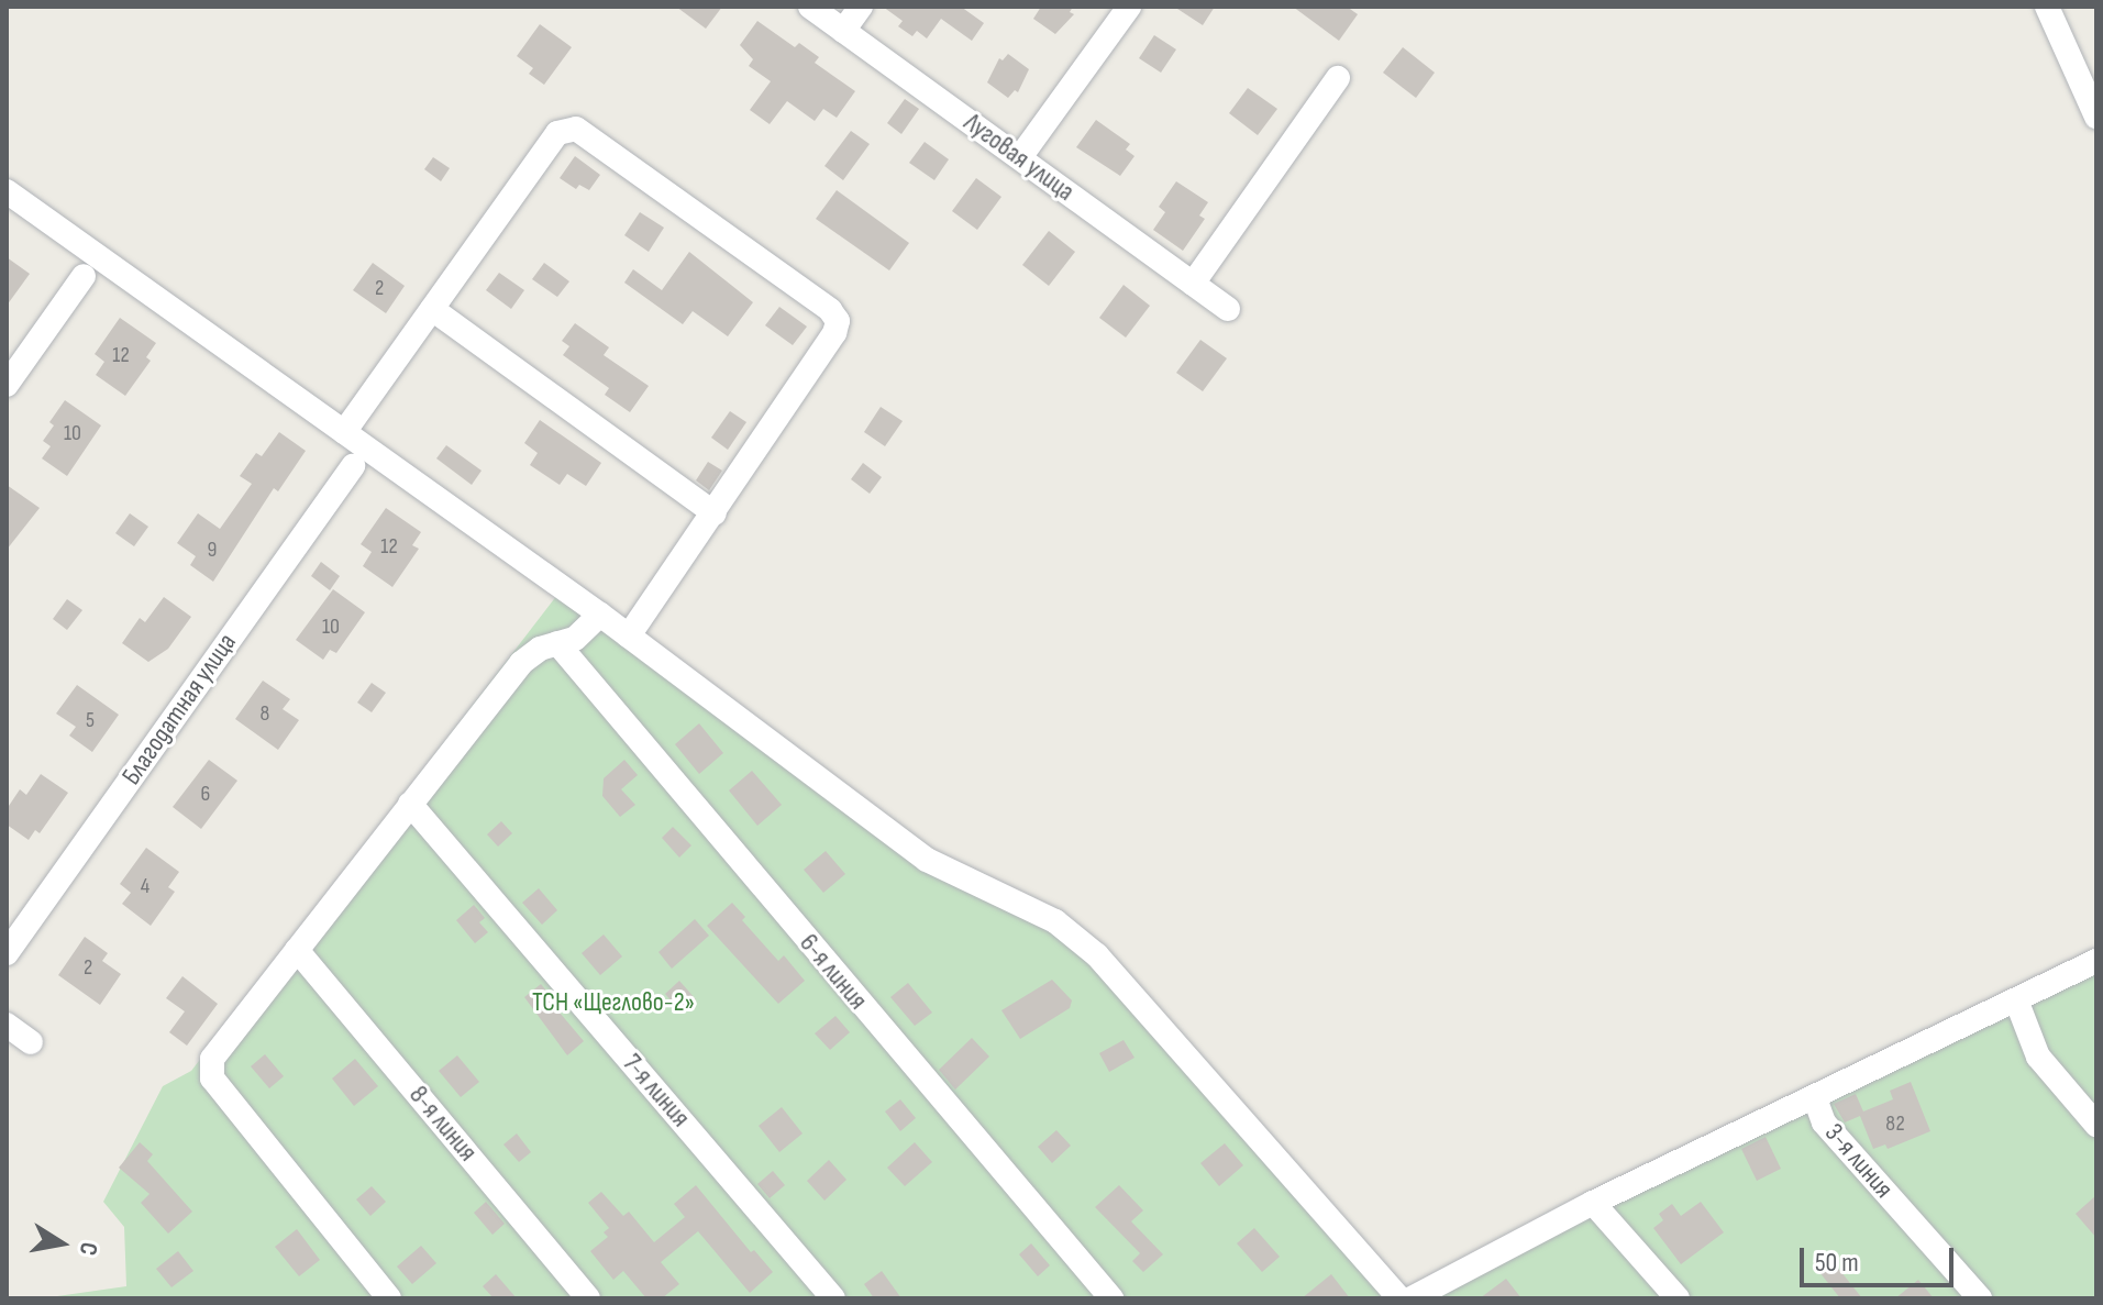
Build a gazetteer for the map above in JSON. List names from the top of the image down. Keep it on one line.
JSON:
{"streets":{"street":["Луговая улица","Благодатная улица","6-я линия","7-я линия","8-я линия","3-я линия"]},"parks":["ТСН «Щеглово-2»"],"house_numbers":["2","12","10","12","9","10","8","5","6","4","2","82"],"scale_bar":"50 m","north":"right"}
